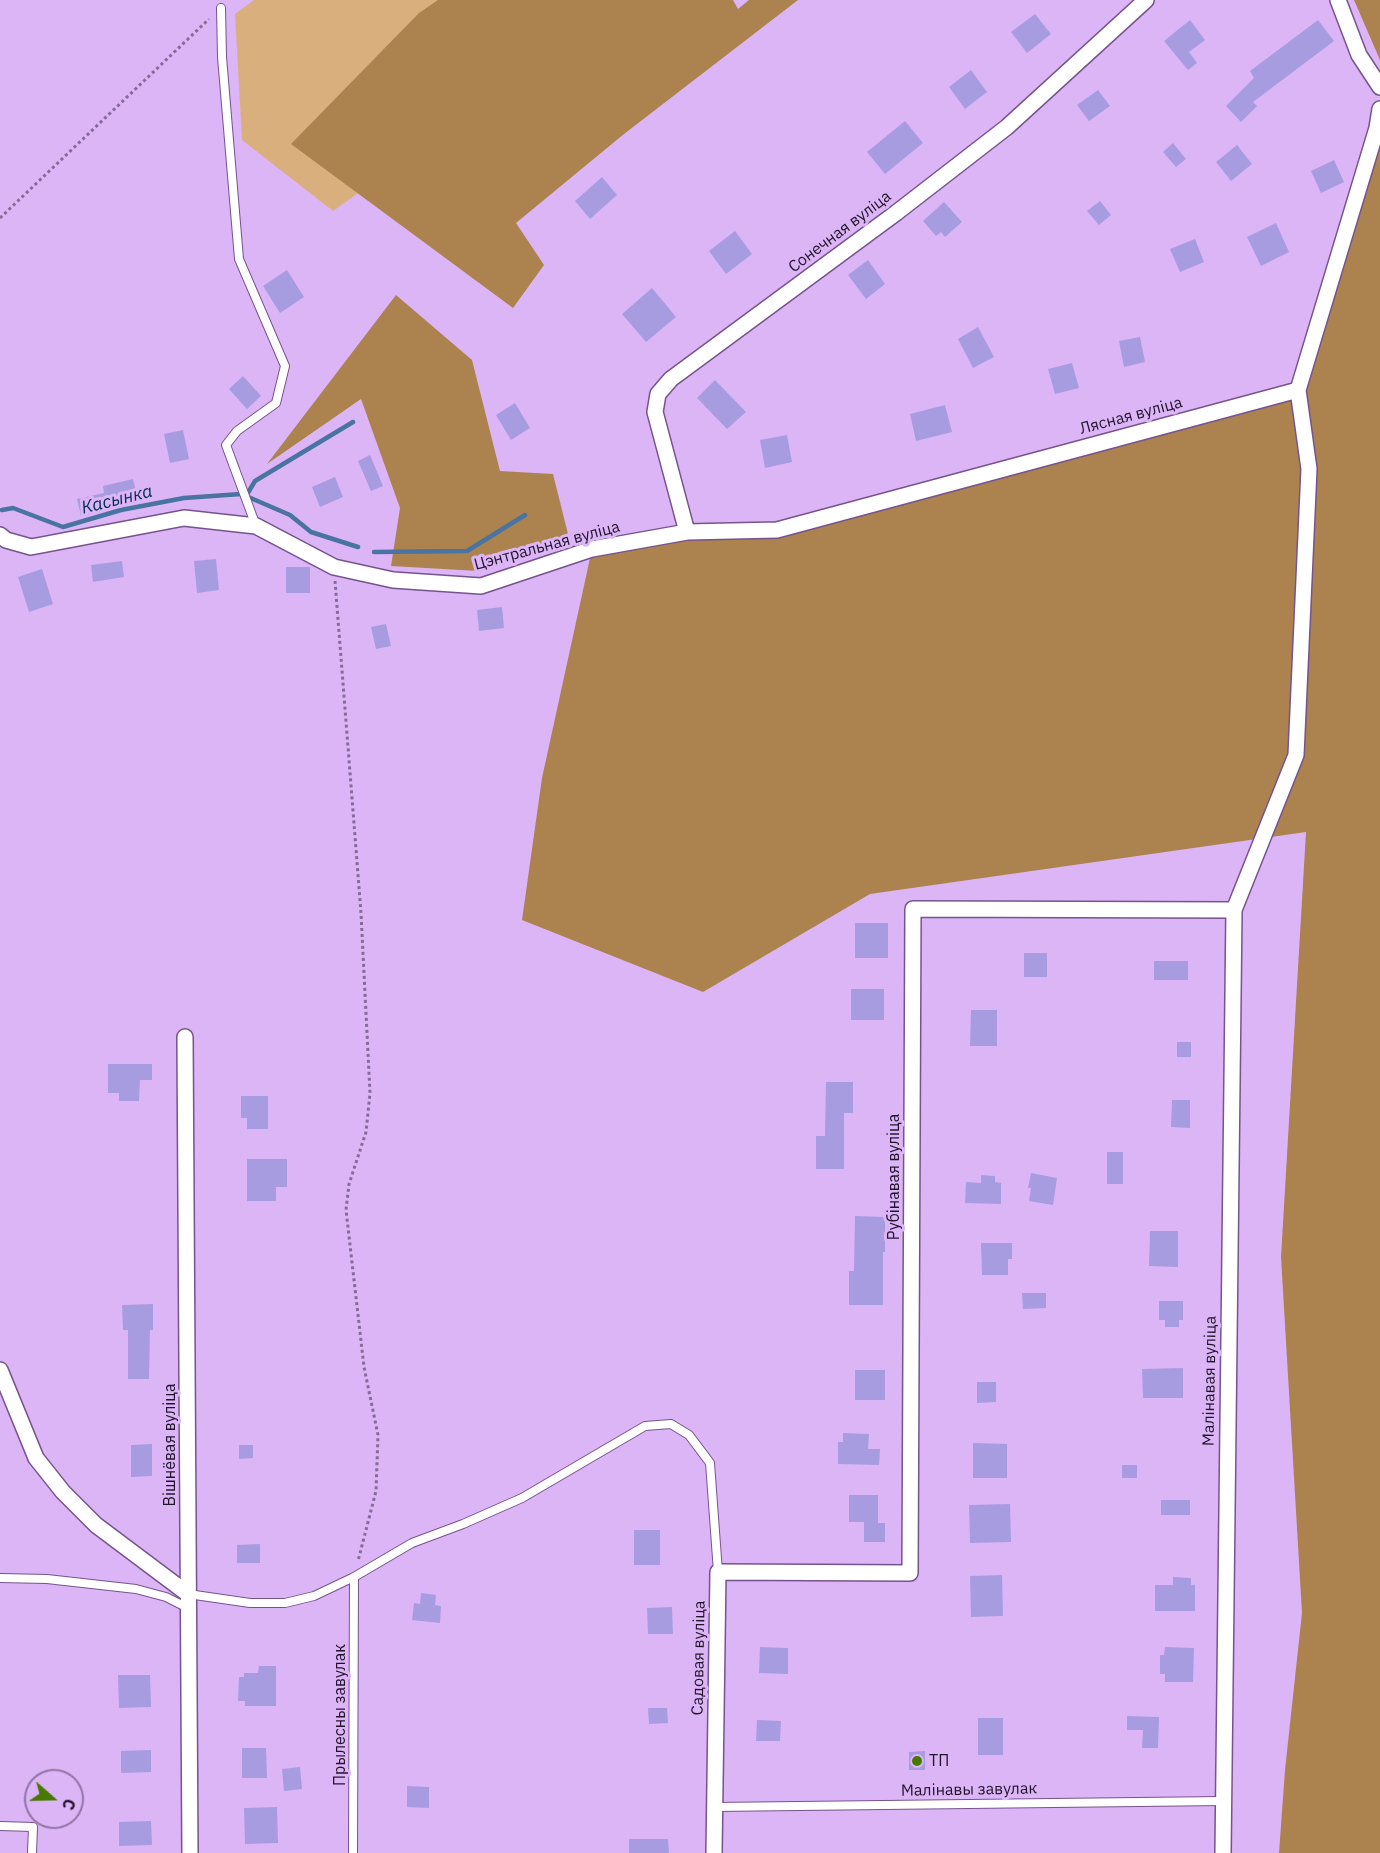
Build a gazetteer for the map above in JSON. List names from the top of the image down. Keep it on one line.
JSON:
{"streets":{"street":["Сонечная вуліца","Лясная вуліца","Цэнтральная вуліца","Рубінавая вуліца","Малінавая вуліца","Вішнёвая вуліца","Садовая вуліца"],"lane":["Прылесны завулак","Малінавы завулак"]},"crossings":[["Сонечная вуліца","Лясная вуліца"],["Сонечная вуліца","Цэнтральная вуліца"],["Лясная вуліца","Цэнтральная вуліца"],["Рубінавая вуліца","Малінавая вуліца"],["Рубінавая вуліца","Садовая вуліца"],["Малінавая вуліца","Малінавы завулак"],["Садовая вуліца","Прылесны завулак"],["Садовая вуліца","Малінавы завулак"]],"water":["Касынка"],"places":["ТП"],"north":"right"}
